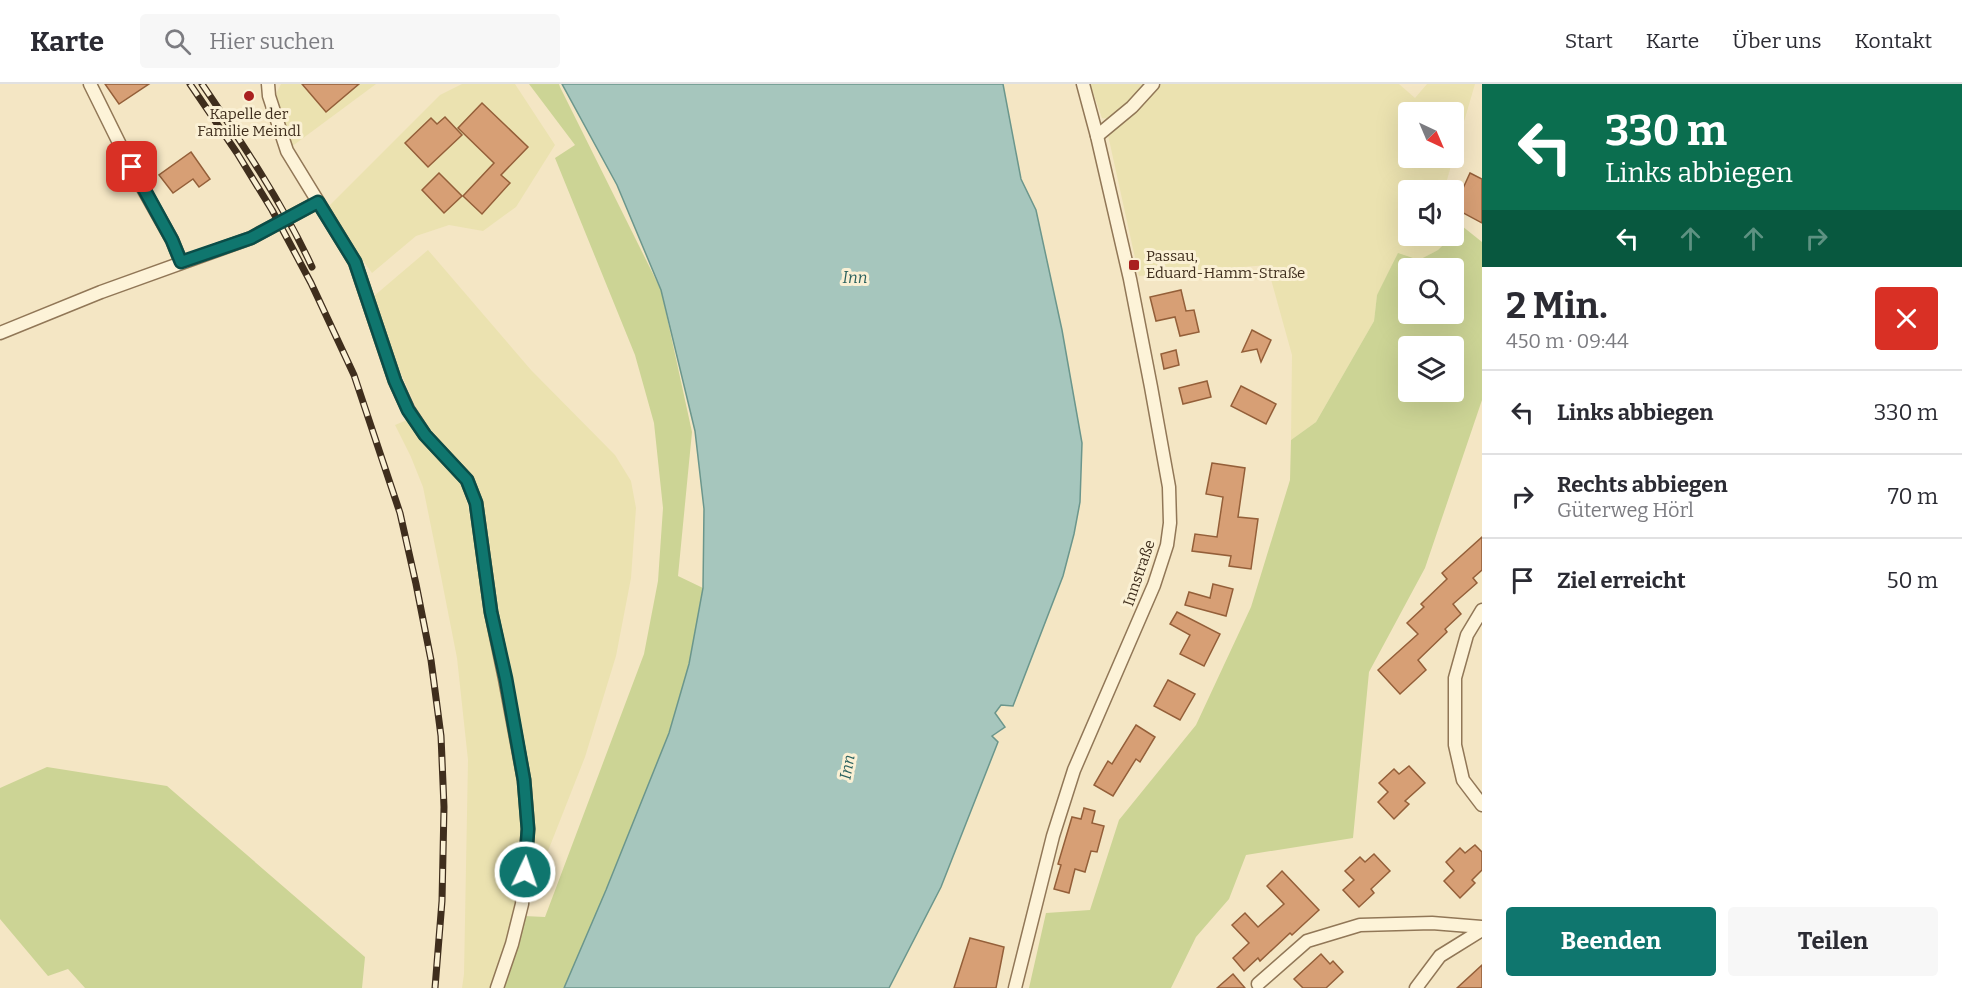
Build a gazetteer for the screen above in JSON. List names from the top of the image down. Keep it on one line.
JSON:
{"streets":{"street":["Innstraße"]},"water":["Inn"],"places":{"other":["Kapelle der Familie Meindl"],"transit":["Passau, Eduard-Hamm-Straße"]},"north":"bottom right","page":{"header":"Karte","search":"Hier suchen","nav":["Start","Karte","Über uns","Kontakt"],"turn":["330 m","Links abbiegen"],"heading":["2 Min.","450 m · 09:44"],"list":[{"name":"Links abbiegen","value":"330 m"},{"name":"Rechts abbiegen","note":"Güterweg Hörl","value":"70 m"},{"name":"Ziel erreicht","value":"50 m"}],"buttons":["Beenden","Teilen"]}}
